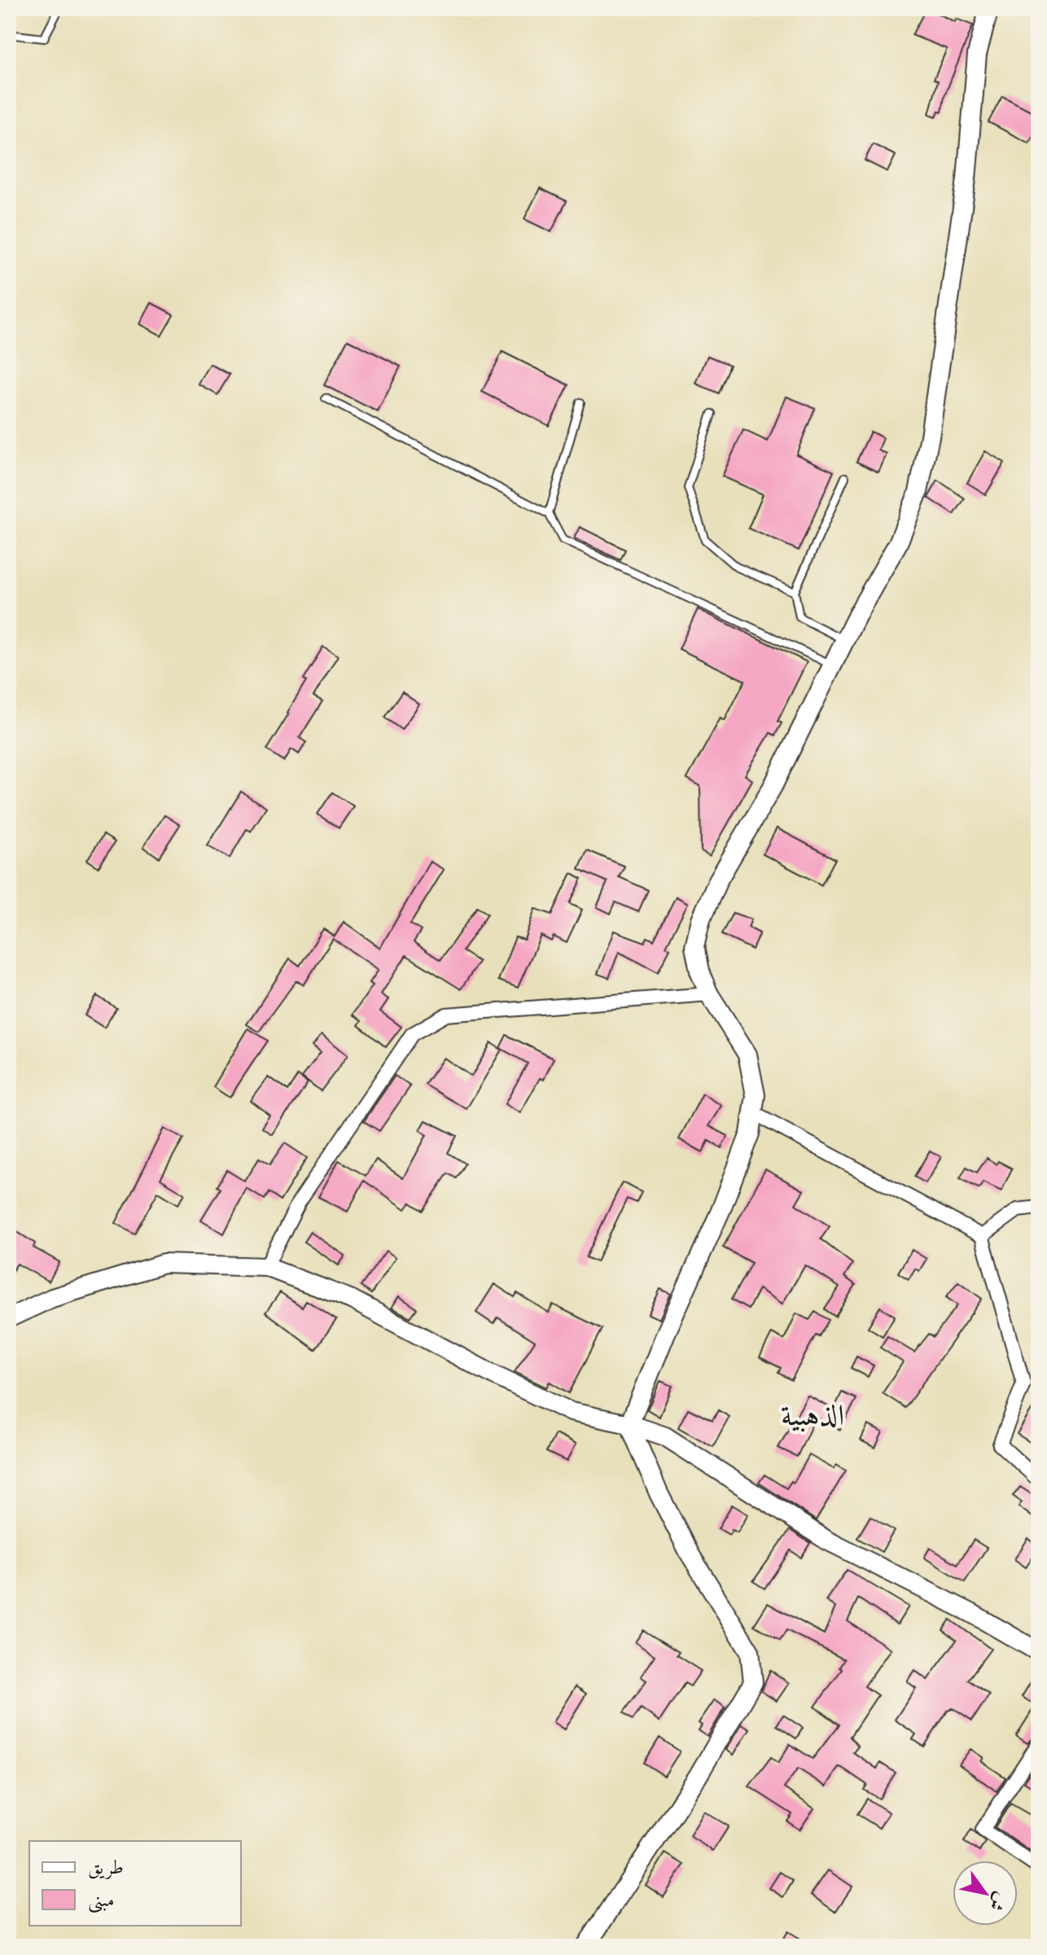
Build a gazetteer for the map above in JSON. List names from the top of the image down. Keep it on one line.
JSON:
{"districts":["الذهبية"],"legend":["طريق","مبنى"],"north":"bottom right"}
